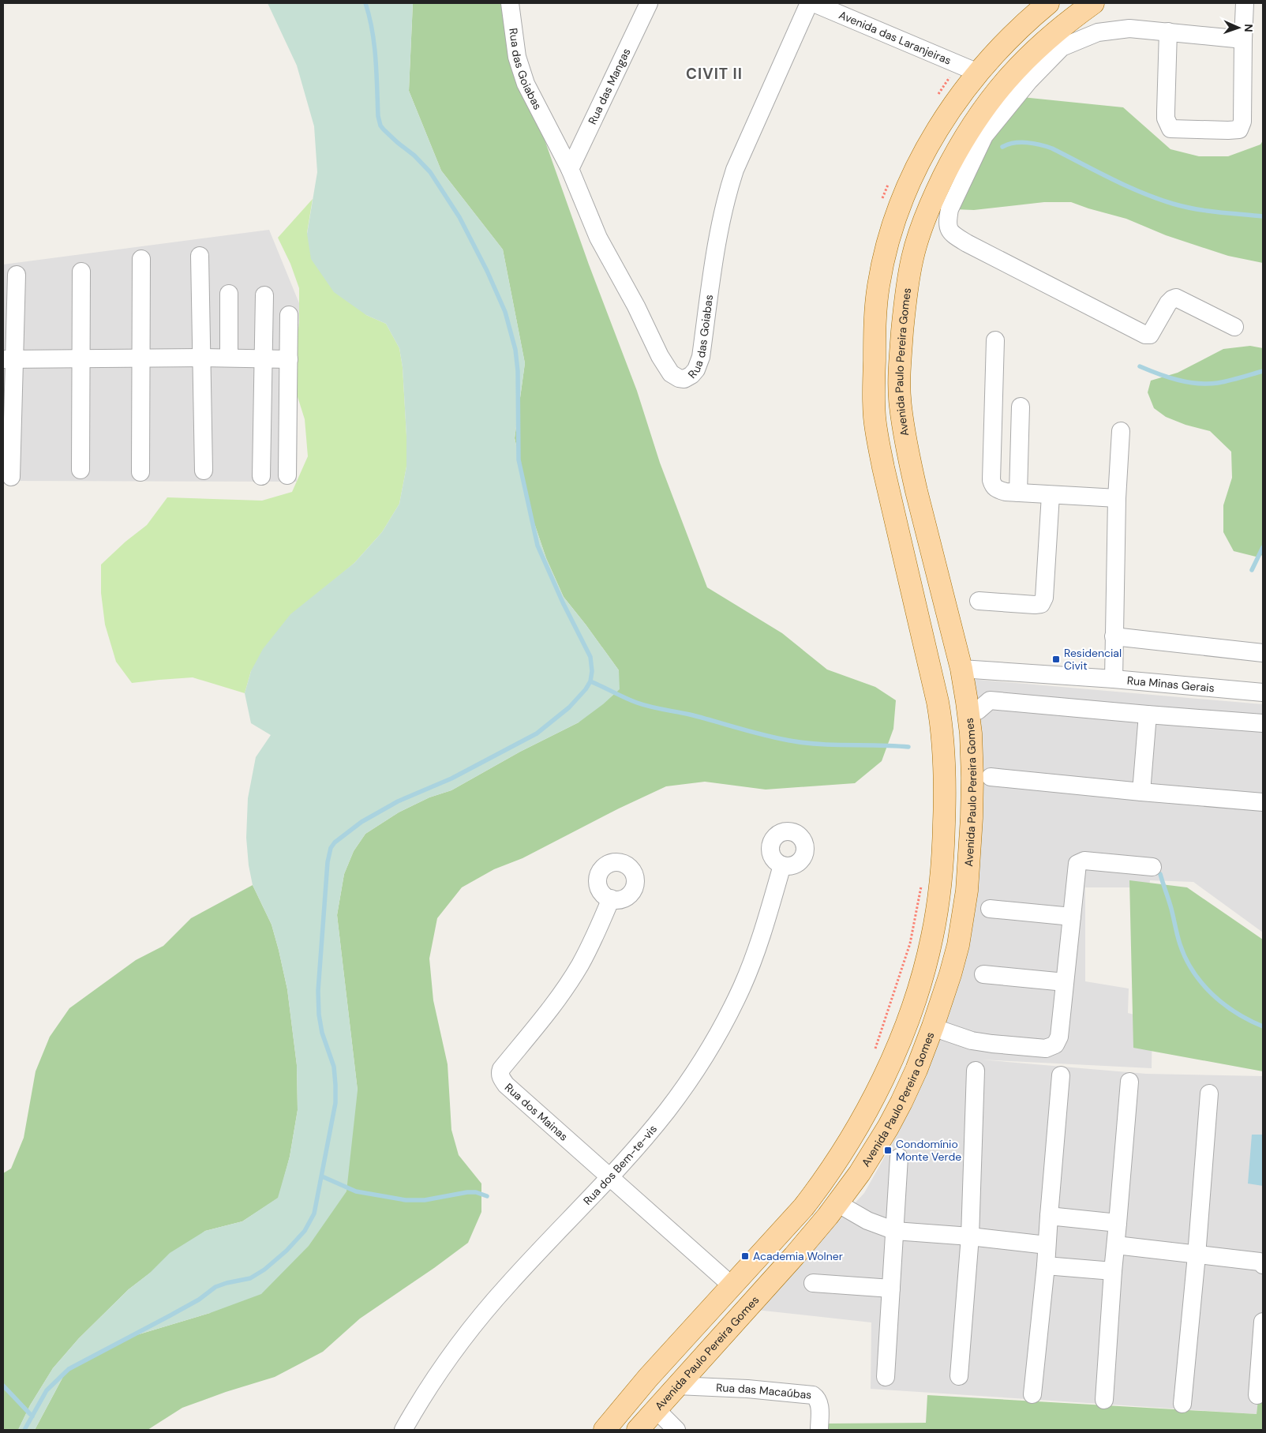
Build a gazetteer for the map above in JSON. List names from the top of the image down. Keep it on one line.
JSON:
{"streets":{"main road":["Avenida Paulo Pereira Gomes"],"street":["Avenida das Laranjeiras","Rua das Goiabas","Rua das Mangas","Rua Minas Gerais","Rua dos Mainas","Rua dos Bem-te-vis","Rua das Macaúbas"]},"crossings":[["Avenida das Laranjeiras","Avenida Paulo Pereira Gomes"],["Rua das Goiabas","Rua das Mangas"],["Avenida Paulo Pereira Gomes","Rua Minas Gerais"],["Avenida Paulo Pereira Gomes","Rua dos Mainas"],["Avenida Paulo Pereira Gomes","Rua das Macaúbas"],["Rua dos Mainas","Rua dos Bem-te-vis"]],"districts":["CIVIT II"],"places":{"transit":["Residencial Civit","Condomínio Monte Verde","Academia Wolner"]},"north":"right"}
